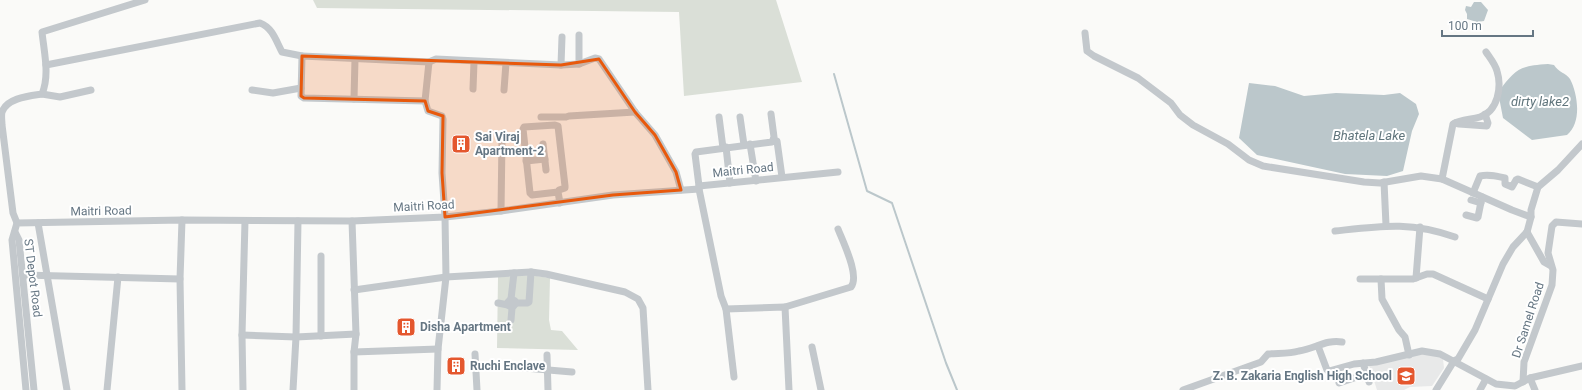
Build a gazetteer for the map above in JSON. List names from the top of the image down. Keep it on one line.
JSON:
{"streets":{"street":["Maitri Road","ST Depot Road","Dr Samel Road"]},"water":["dirty lake2","Bhatela Lake"],"places":{"building":["Sai Viraj Apartment-2","Disha Apartment","Ruchi Enclave"],"school or university":["Z. B. Zakaria English High School"]},"scale_bar":"100 m"}
